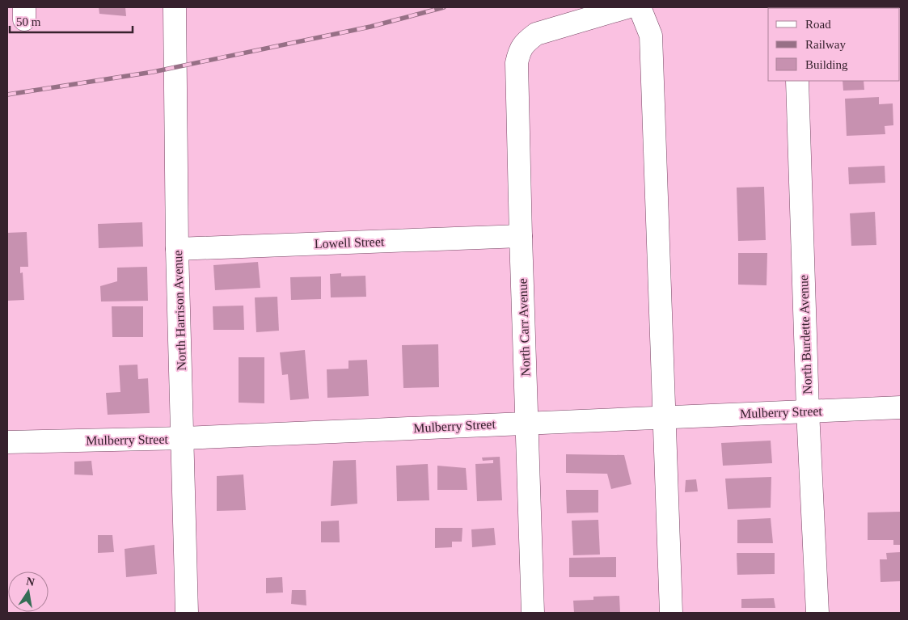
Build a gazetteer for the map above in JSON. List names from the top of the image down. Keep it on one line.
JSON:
{"streets":{"street":["Lowell Street","North Harrison Avenue","North Carr Avenue","North Burdette Avenue","Mulberry Street"]},"crossings":[["Lowell Street","North Harrison Avenue"],["Lowell Street","North Carr Avenue"],["North Harrison Avenue","Mulberry Street"],["North Carr Avenue","Mulberry Street"],["North Burdette Avenue","Mulberry Street"]],"legend":["Road","Railway","Building"],"scale_bar":"50 m","north":"top"}
